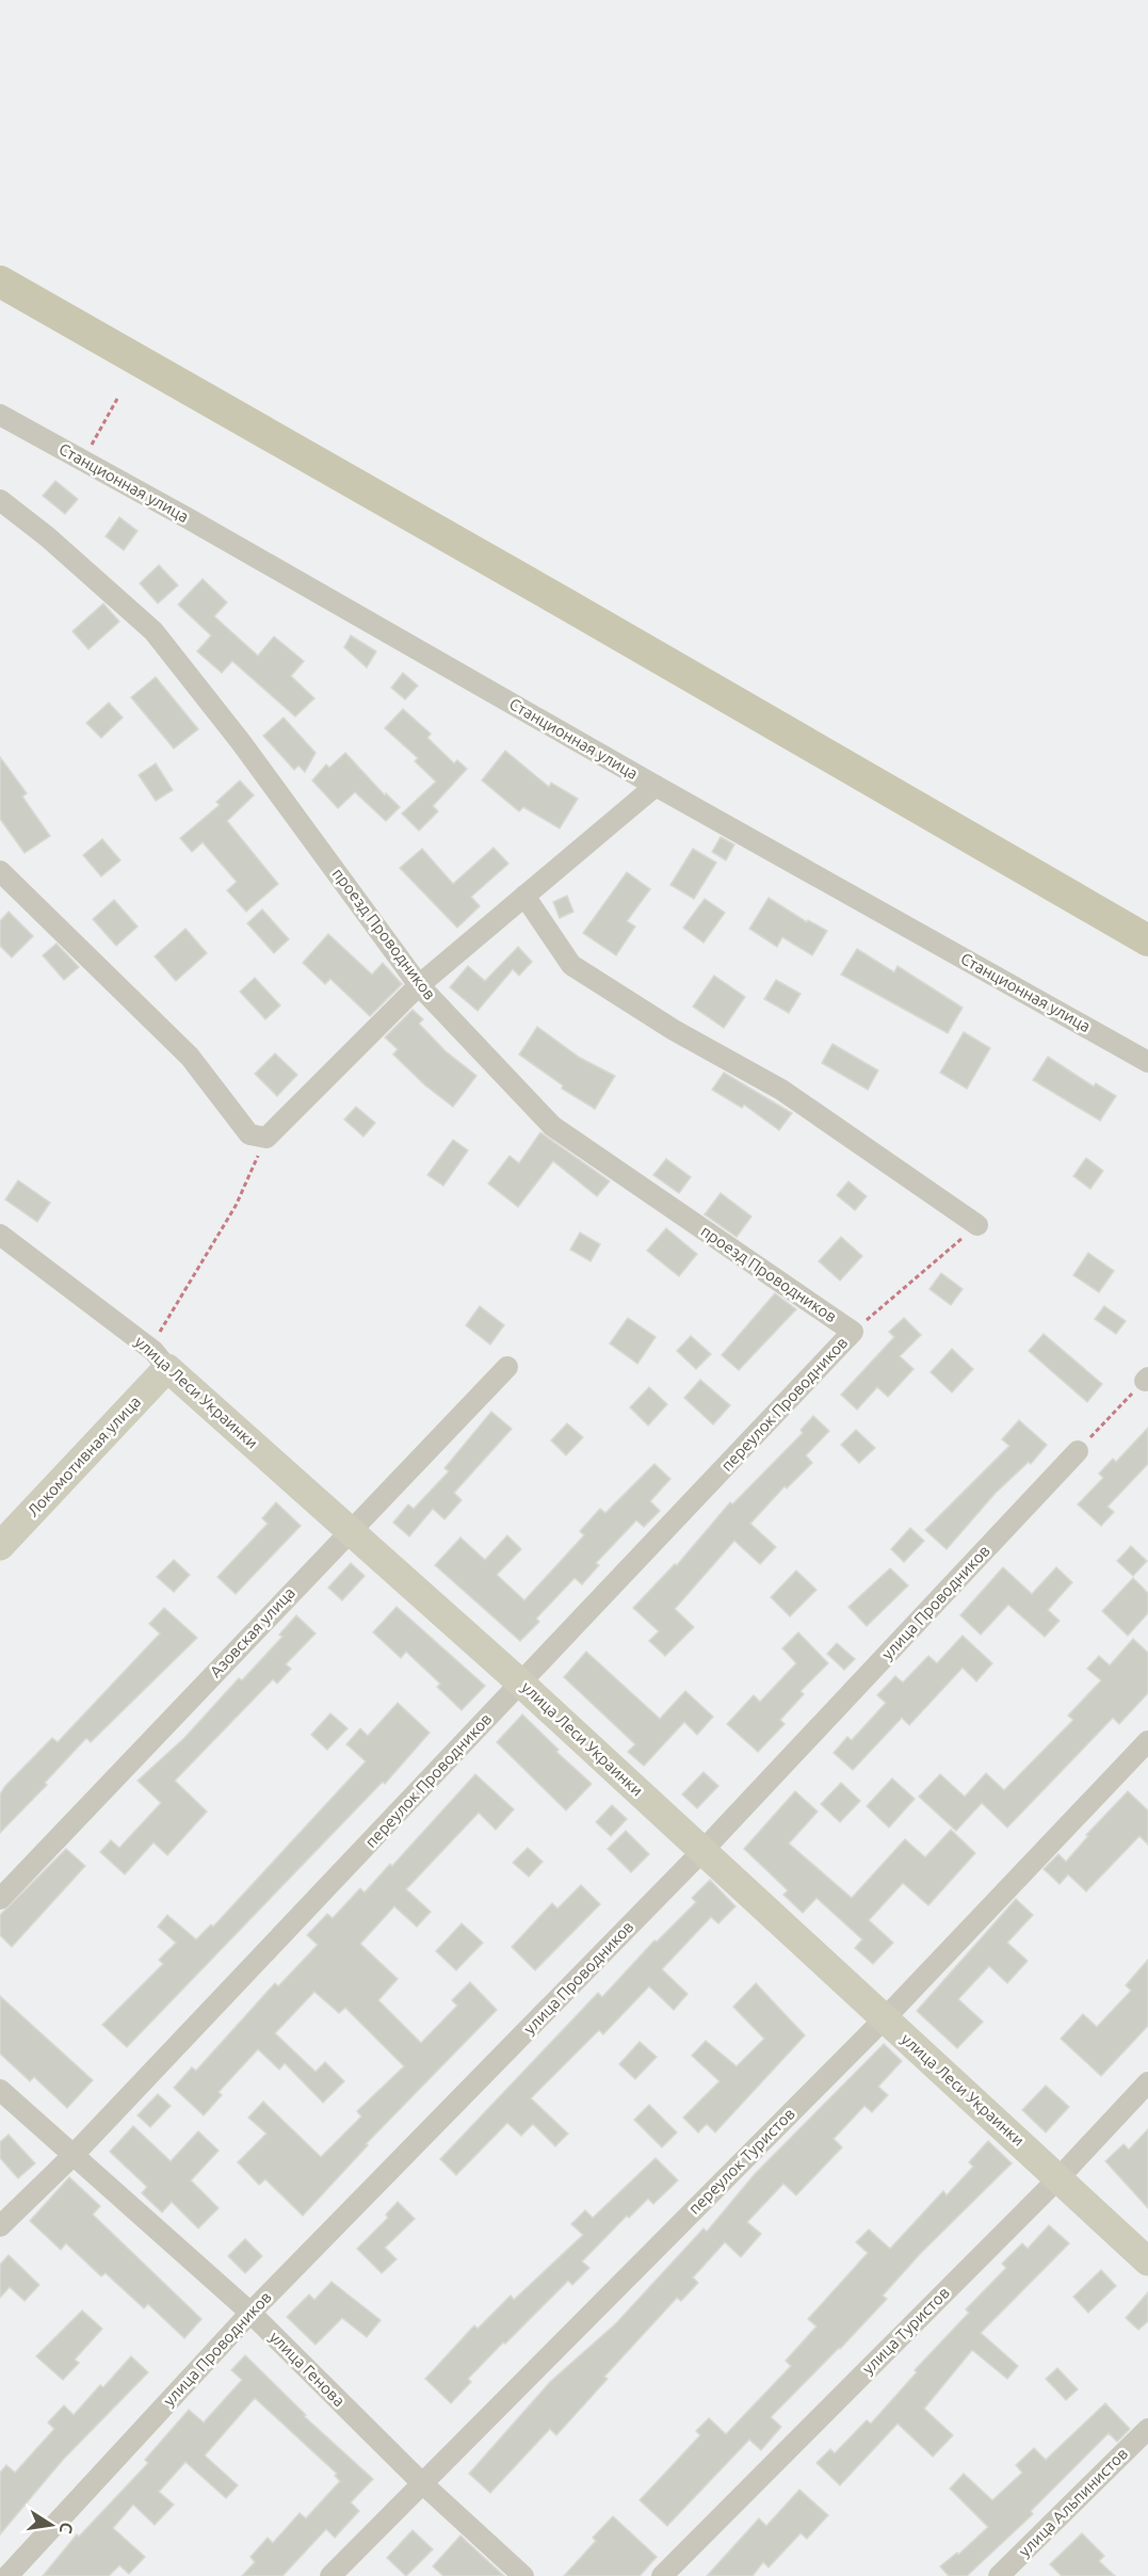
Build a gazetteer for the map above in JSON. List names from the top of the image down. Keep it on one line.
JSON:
{"streets":{"main road":["улица Леси Украинки","Локомотивная улица"],"street":["Станционная улица","проезд Проводников","переулок Проводников","улица Проводников","Азовская улица","переулок Туристов","улица Туристов","улица Генова","улица Альпинистов"]},"crossings":[["проезд Проводников","переулок Проводников"],["улица Леси Украинки","переулок Проводников"],["улица Леси Украинки","Локомотивная улица"],["улица Леси Украинки","улица Проводников"],["улица Леси Украинки","Азовская улица"],["улица Леси Украинки","переулок Туристов"],["улица Леси Украинки","улица Туристов"],["переулок Проводников","улица Генова"],["улица Проводников","улица Генова"],["переулок Туристов","улица Генова"]],"north":"right"}
